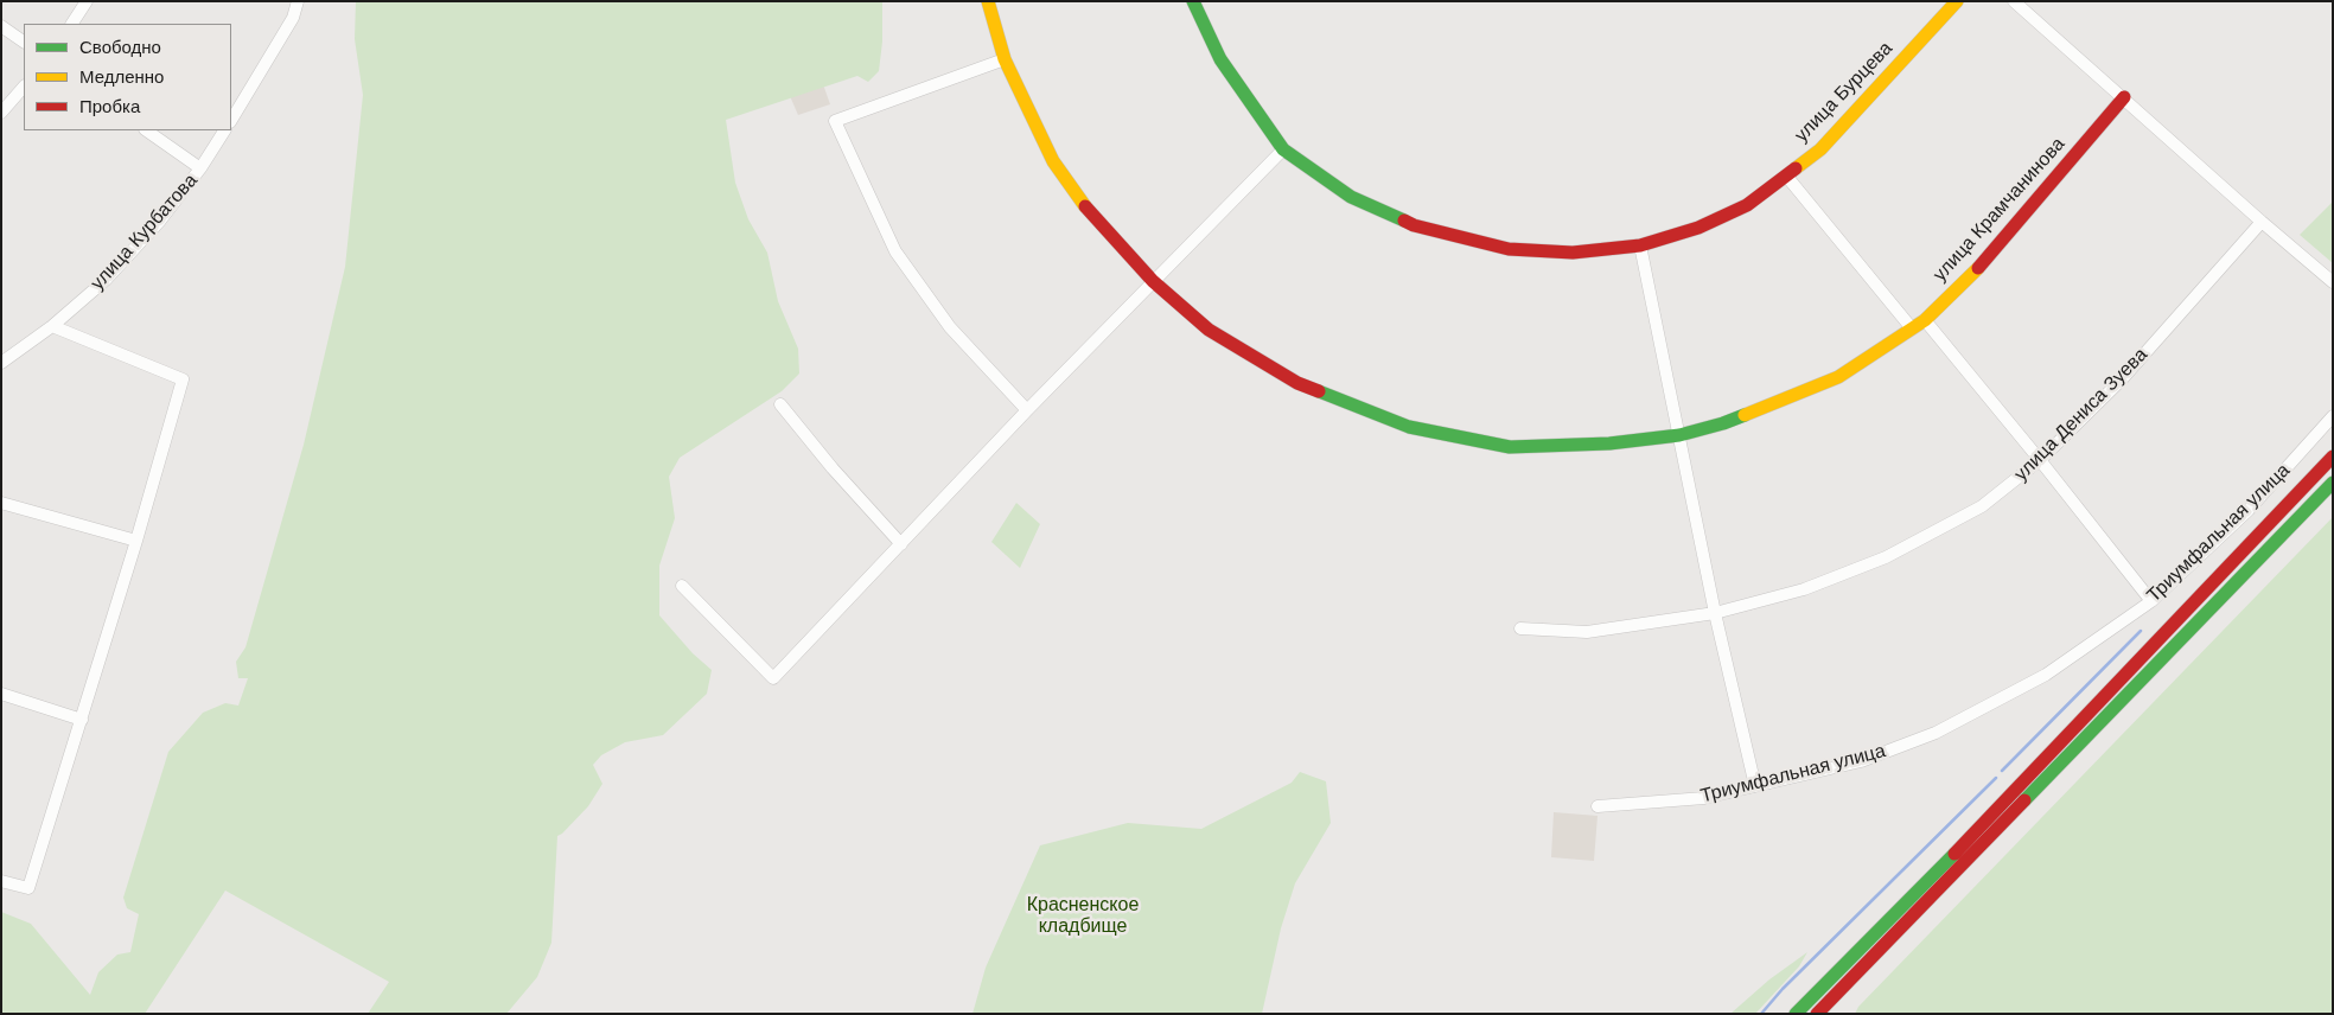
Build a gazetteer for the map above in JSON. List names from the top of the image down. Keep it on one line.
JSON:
{"streets":{"street":["улица Бурцева","улица Крамчанинова","улица Курбатова","улица Дениса Зуева","Триумфальная улица"]},"parks":["Красненское кладбище"],"legend":["Свободно","Медленно","Пробка"]}
